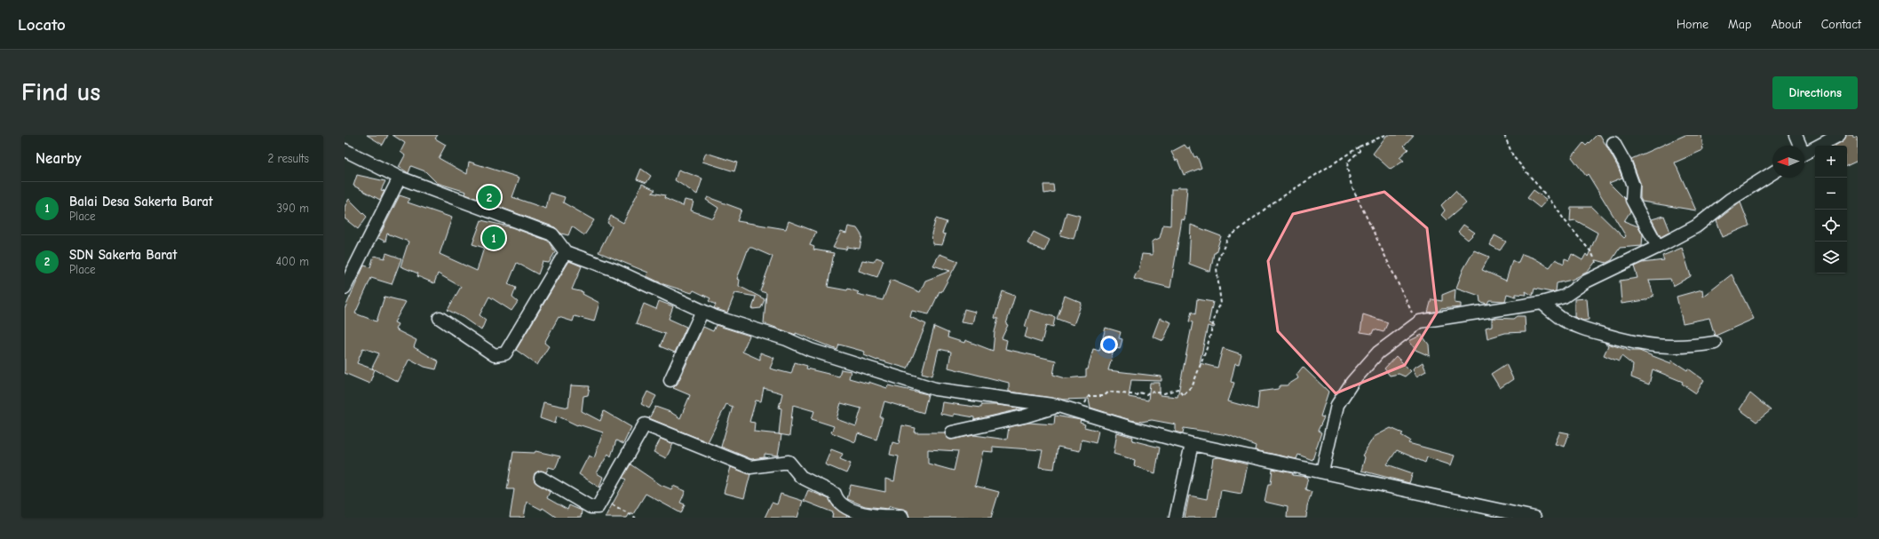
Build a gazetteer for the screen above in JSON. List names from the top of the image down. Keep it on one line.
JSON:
{"north":"left","page":{"header":"Locato","nav":["Home","Map","About","Contact"],"buttons":"Directions","title":"Find us","heading":["Nearby","2 results"],"map_buttons":["+","−"],"list":[{"mark":"1","name":"Balai Desa Sakerta Barat","note":"Place","value":"390 m"},{"mark":"2","name":"SDN Sakerta Barat","note":"Place","value":"400 m"}],"pins":["2","1"]}}
